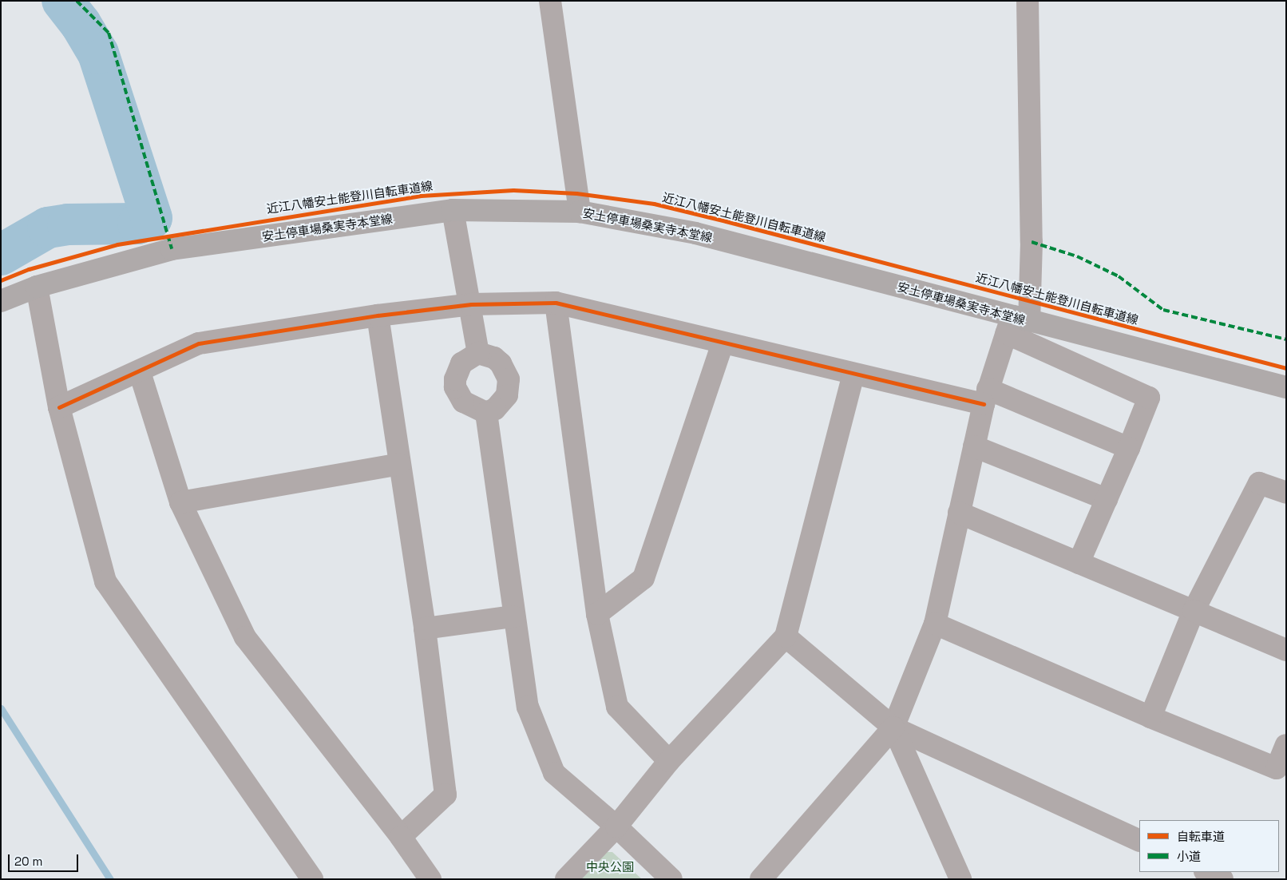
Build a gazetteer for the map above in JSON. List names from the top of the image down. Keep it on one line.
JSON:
{"streets":{"main road":["安土停車場桑実寺本堂線"],"cycle path":["近江八幡安土能登川自転車道線"]},"parks":["中央公園"],"legend":["自転車道","小道"],"scale_bar":"20 m"}
